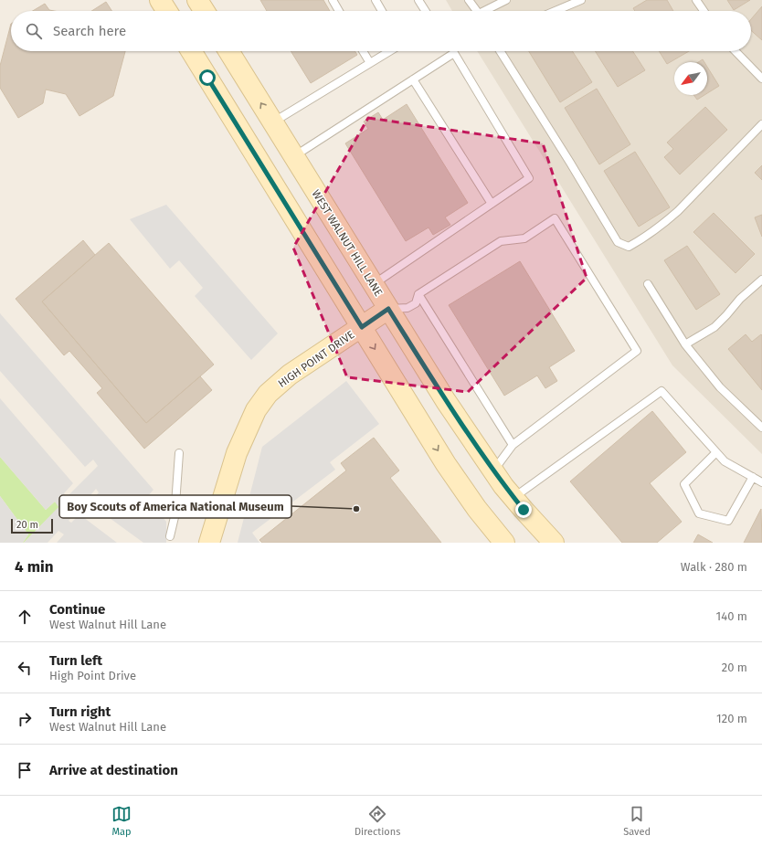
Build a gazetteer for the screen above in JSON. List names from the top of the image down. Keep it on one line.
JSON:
{"streets":{"main road":["WEST WALNUT HILL LANE","HIGH POINT DRIVE"]},"crossings":[["WEST WALNUT HILL LANE","HIGH POINT DRIVE"]],"places":["Boy Scouts of America National Museum"],"scale_bar":"20 m","north":"bottom left","page":{"search":"Search here","scale":"20 m","heading":["4 min","Walk · 280 m"],"list":[["Continue","West Walnut Hill Lane","140 m"],["Turn left","High Point Drive","20 m"],["Turn right","West Walnut Hill Lane","120 m"],"Arrive at destination"],"nav":["Map","Directions","Saved"]}}
